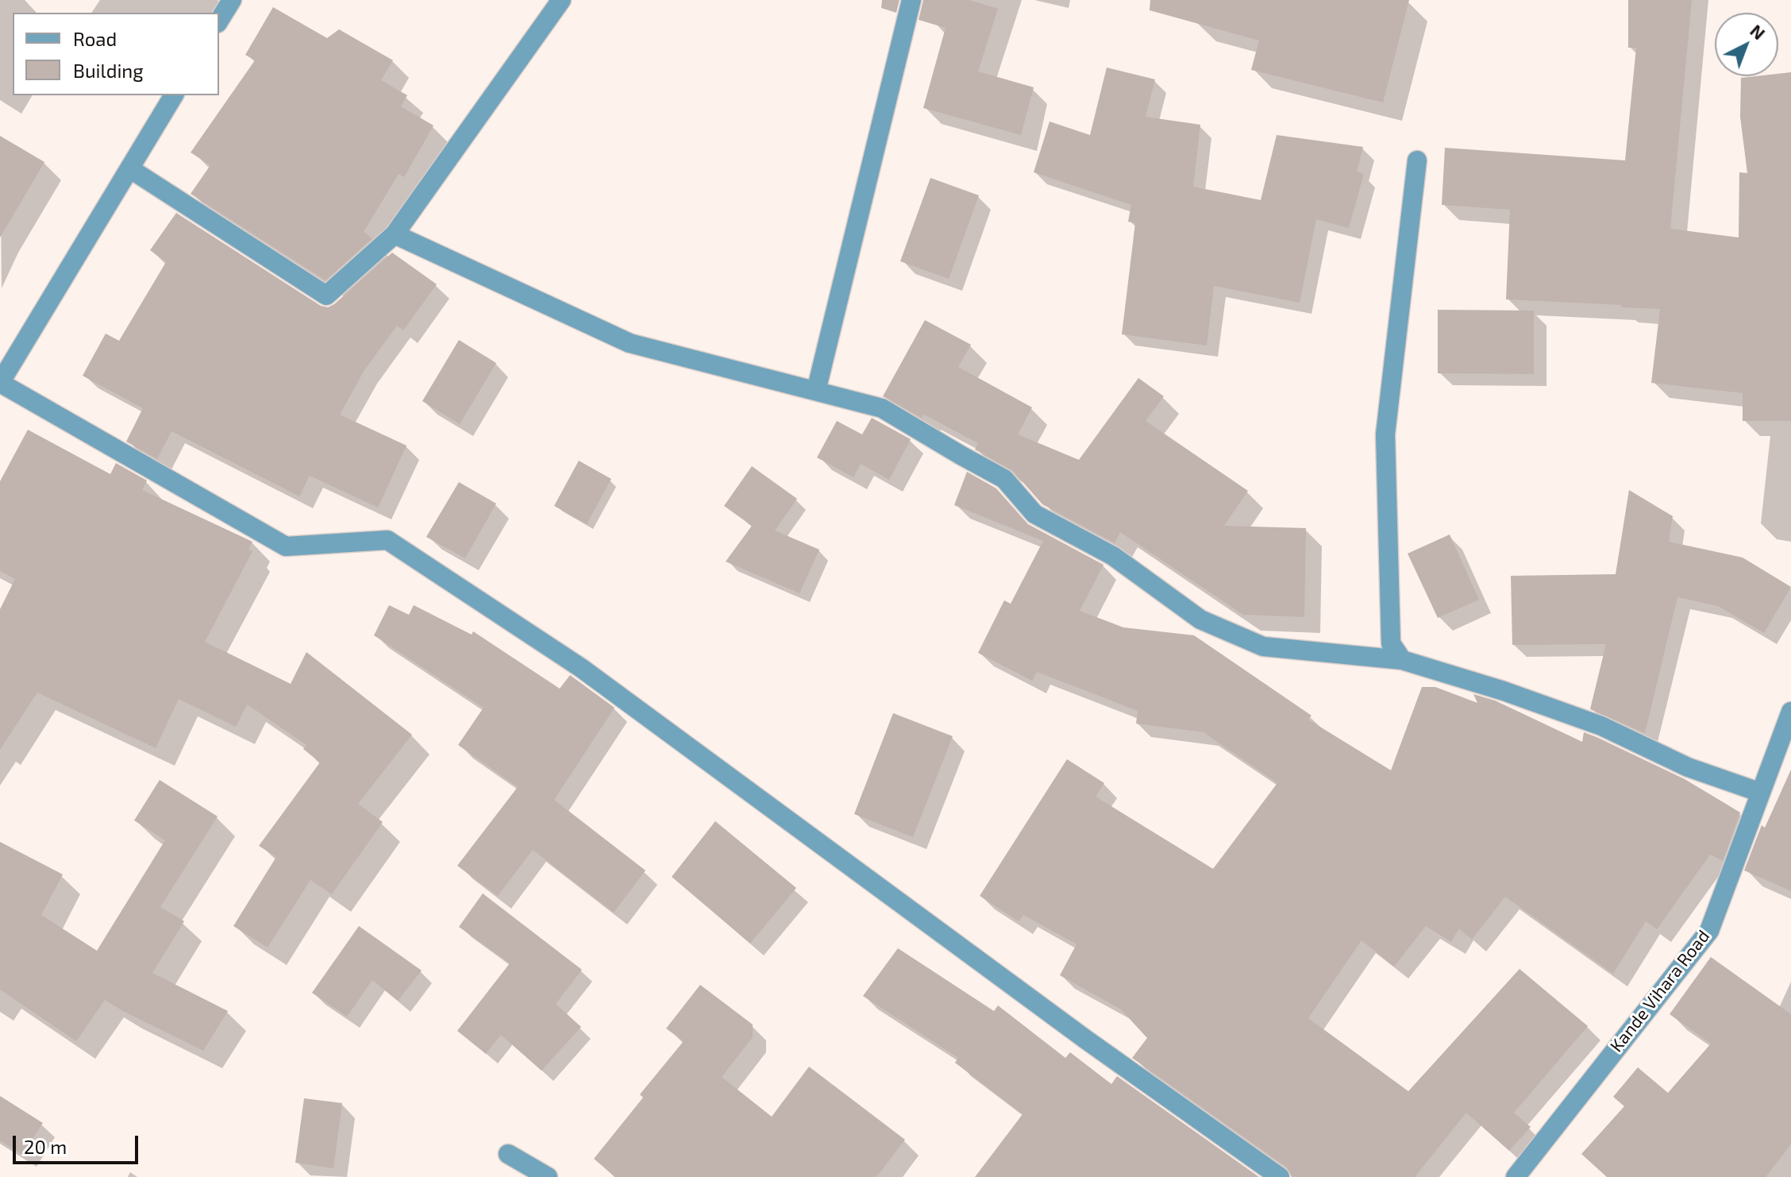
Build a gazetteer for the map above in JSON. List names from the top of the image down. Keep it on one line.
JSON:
{"streets":{"street":["Kande Vihara Road"]},"legend":["Road","Building"],"scale_bar":"20 m","north":"top right"}
